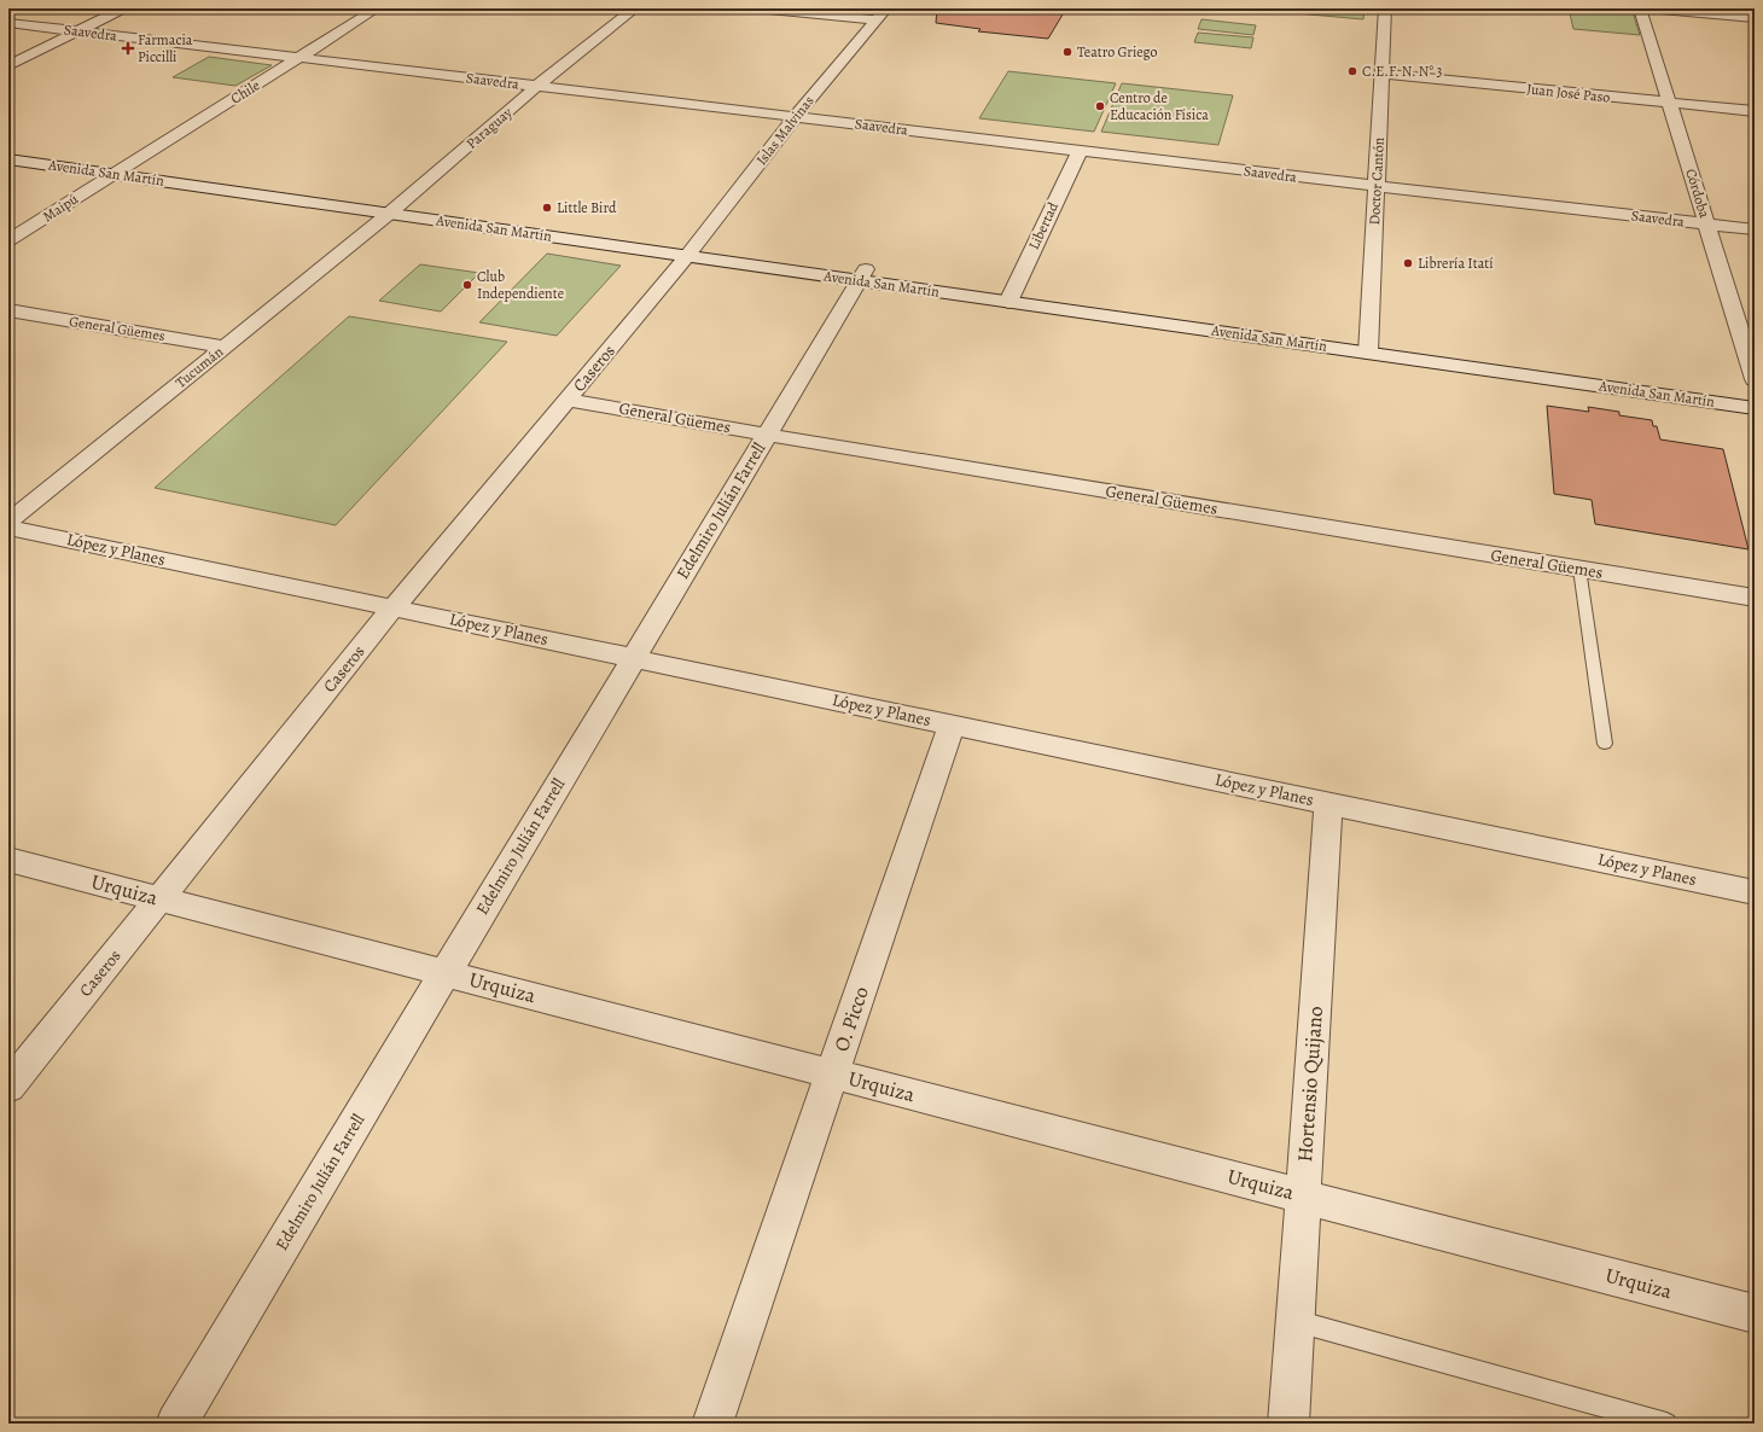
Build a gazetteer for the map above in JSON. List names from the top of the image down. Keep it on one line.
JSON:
{"streets":{"street":["Saavedra","Chile","Juan José Paso","Paraguay","Islas Malvinas","Avenida San Martín","Doctor Cantón","Córdoba","Maipú","Libertad","General Güemes","Tucumán","Caseros","Edelmiro Julián Farrell","López y Planes","Urquiza","O. Picco","Hortensio Quijano"]},"crossings":[["Saavedra","Chile"],["Saavedra","Paraguay"],["Saavedra","Islas Malvinas"],["Saavedra","Doctor Cantón"],["Saavedra","Córdoba"],["Saavedra","Libertad"],["Chile","Avenida San Martín"],["Chile","Maipú"],["Juan José Paso","Doctor Cantón"],["Juan José Paso","Córdoba"],["Paraguay","Avenida San Martín"],["Paraguay","Tucumán"],["Islas Malvinas","Avenida San Martín"],["Islas Malvinas","Caseros"],["Avenida San Martín","Doctor Cantón"],["Avenida San Martín","Maipú"],["Avenida San Martín","Libertad"],["Avenida San Martín","Tucumán"],["Avenida San Martín","Caseros"],["Avenida San Martín","Edelmiro Julián Farrell"],["General Güemes","Tucumán"],["General Güemes","Caseros"],["General Güemes","Edelmiro Julián Farrell"],["Caseros","López y Planes"],["Caseros","Urquiza"],["Edelmiro Julián Farrell","López y Planes"],["Edelmiro Julián Farrell","Urquiza"],["López y Planes","O. Picco"],["López y Planes","Hortensio Quijano"],["Urquiza","O. Picco"],["Urquiza","Hortensio Quijano"]],"places":{"health":["Farmacia Piccilli"],"other":["Teatro Griego","C.E.F. N. N° 3","Centro de Educación Física","Little Bird","Librería Itatí","Club Independiente"]}}
